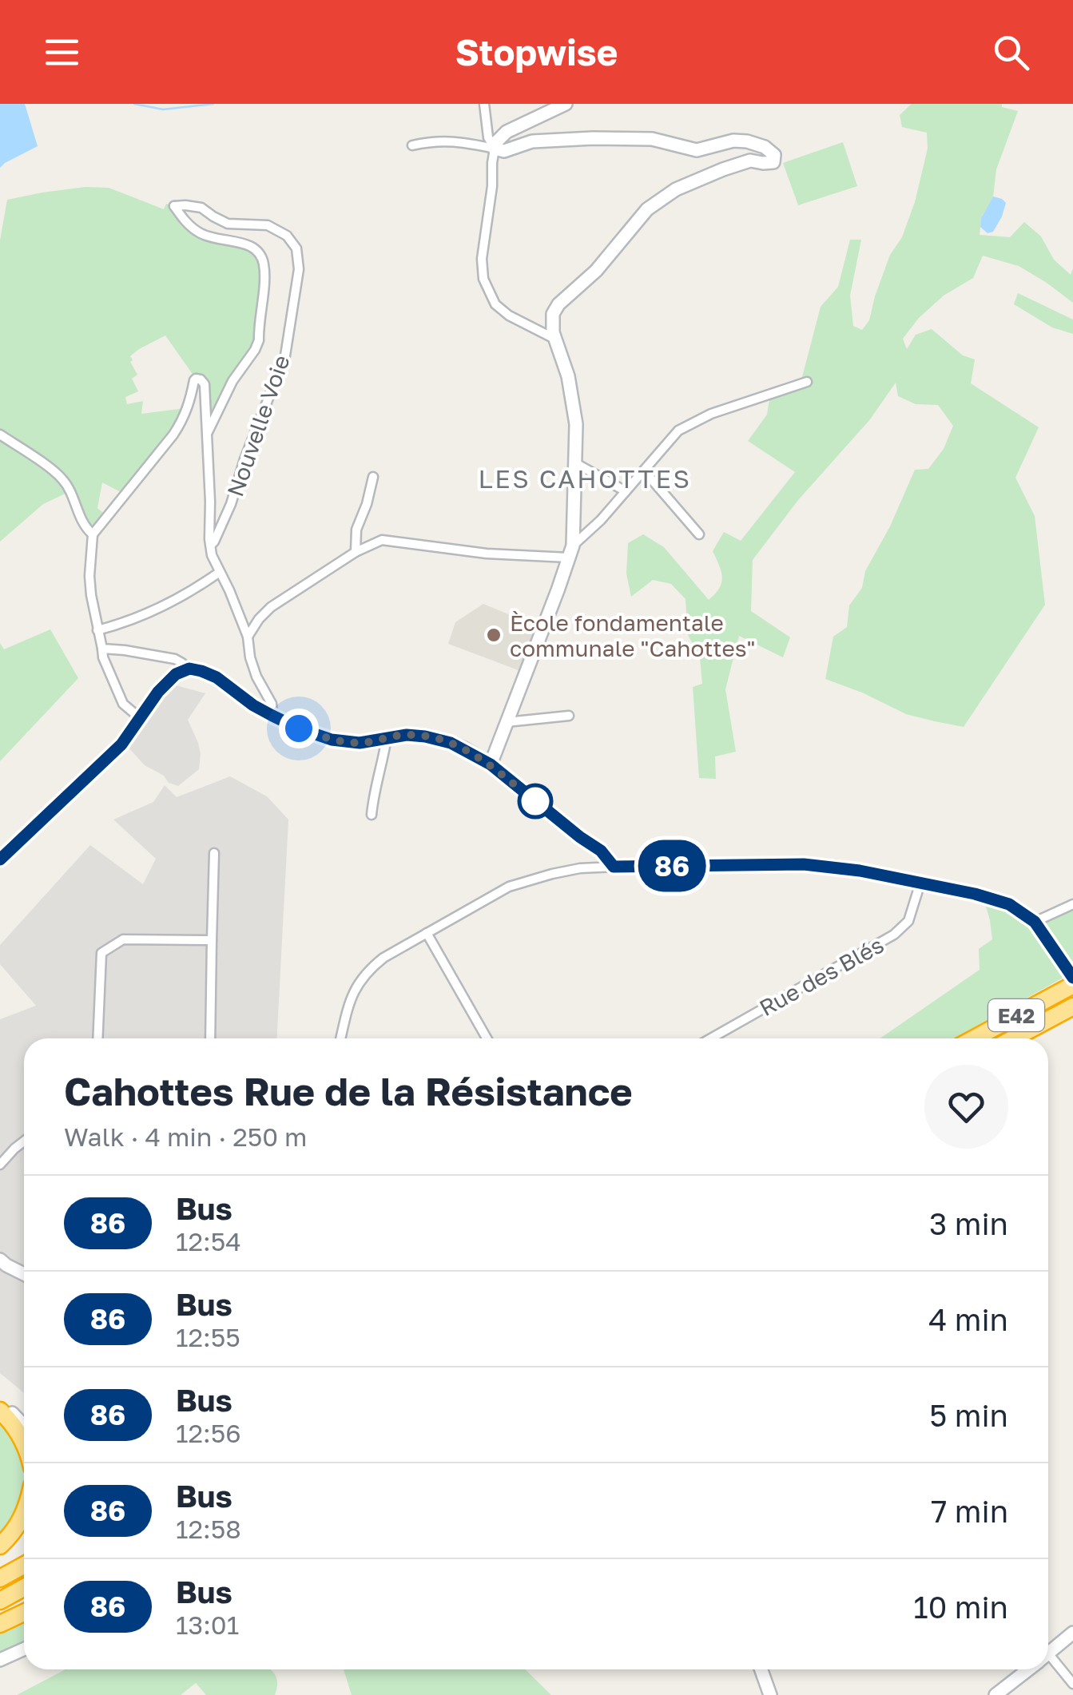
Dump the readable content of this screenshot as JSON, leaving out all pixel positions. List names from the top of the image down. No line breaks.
{"streets":{"highway":["E42"],"street":["Nouvelle Voie","Rue des Blés"]},"districts":["LES CAHOTTES"],"places":["Ècole fondamentale communale \"Cahottes\""],"lines":["bus line 86"],"page":{"header":"Stopwise","on_map":"86","heading":["Cahottes Rue de la Résistance","Walk · 4 min · 250 m"],"list":[{"mark":"86","name":"Bus","note":"12:54","value":"3 min"},{"mark":"86","name":"Bus","note":"12:55","value":"4 min"},{"mark":"86","name":"Bus","note":"12:56","value":"5 min"},{"mark":"86","name":"Bus","note":"12:58","value":"7 min"},{"mark":"86","name":"Bus","note":"13:01","value":"10 min"}]}}
